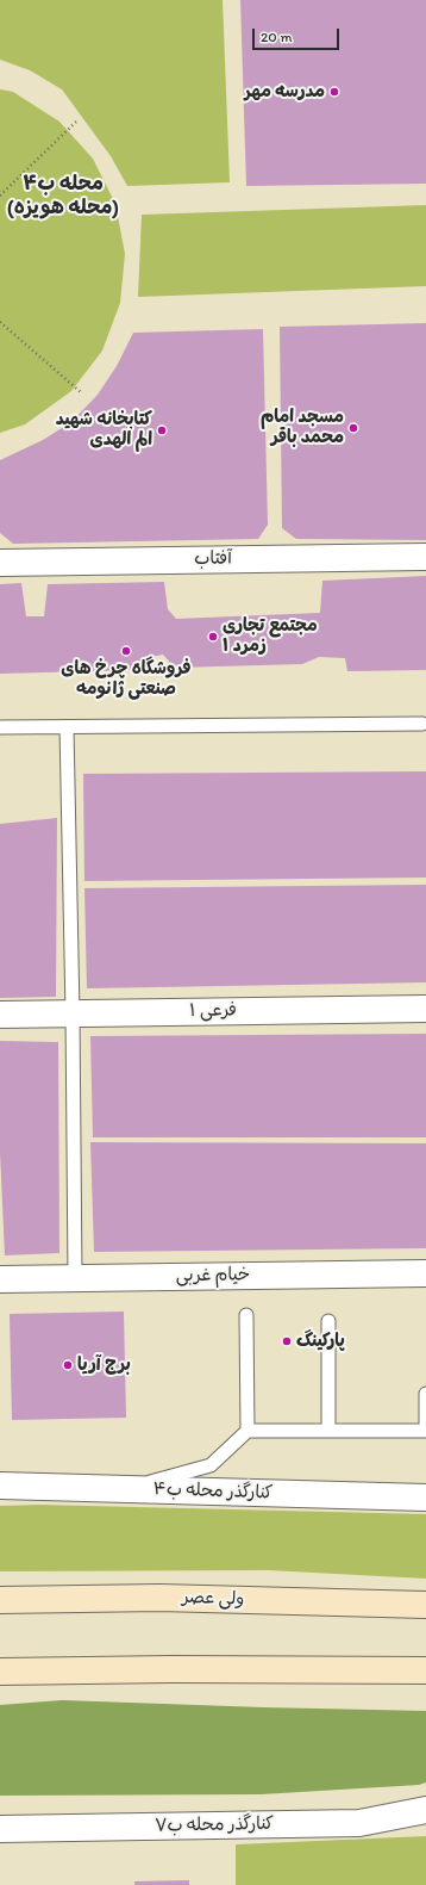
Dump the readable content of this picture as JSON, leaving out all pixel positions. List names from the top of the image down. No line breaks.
{"streets":{"main road":["ولی عصر"],"street":["آفتاب","فرعی ۱","خیام غربی","کنارگذر محله ب۴","کنارگذر محله ب۷"]},"districts":["محله ب۴ (محله هویزه)"],"places":["مدرسه مهر","مسجد امام محمد باقر","کتابخانه شهید الم الهدی","مجتمع تجاری زمرد ۱","فروشگاه چرخ های صنعتی ژانومه","پارکینگ","برج آریا"],"scale_bar":"20 m"}
